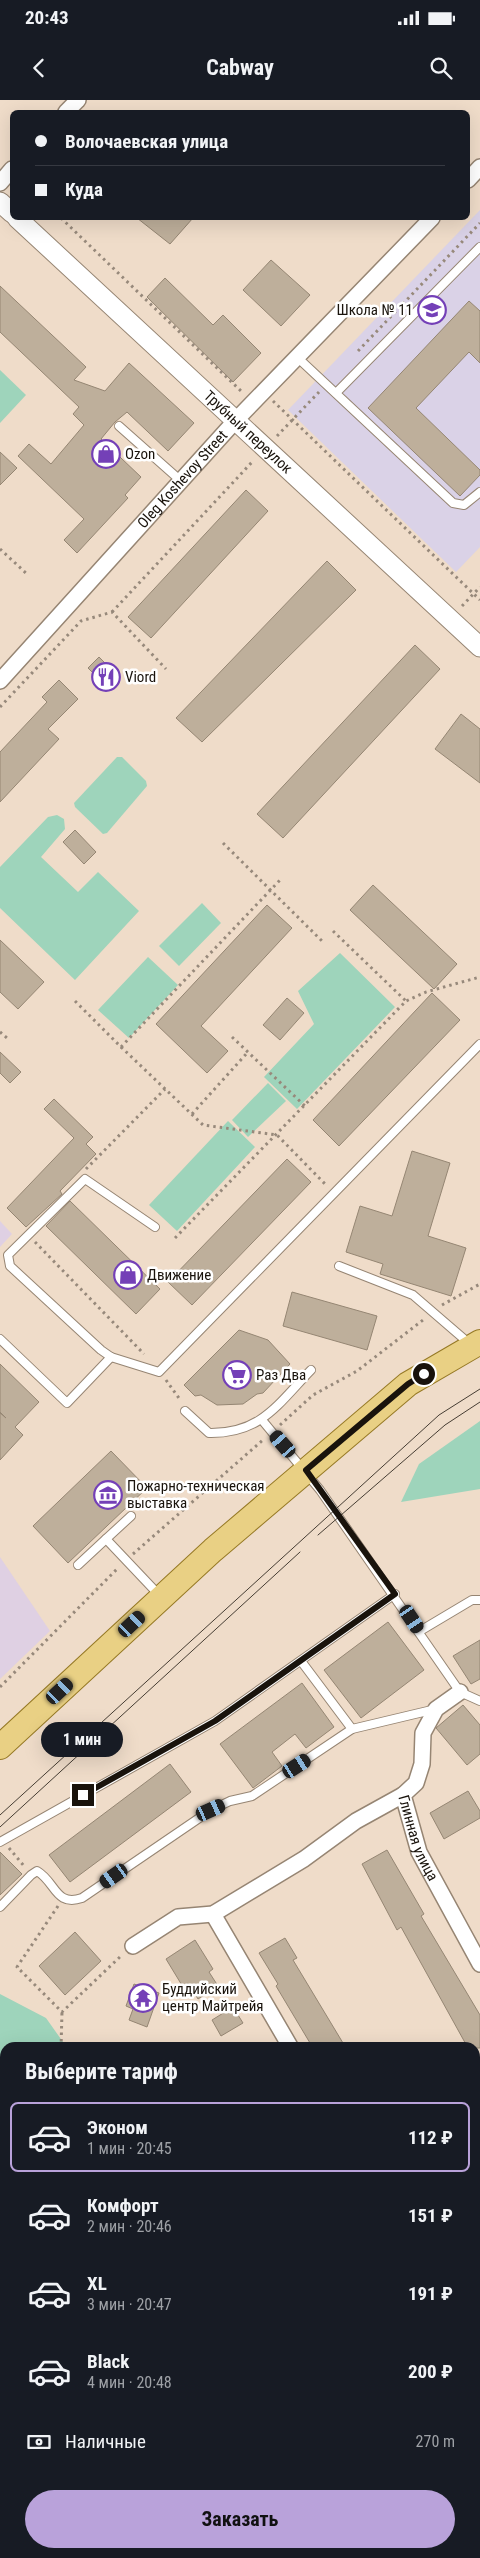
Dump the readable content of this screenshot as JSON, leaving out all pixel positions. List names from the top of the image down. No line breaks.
{"streets":{"street":["Трубный переулок","Oleg Koshevoy Street","Глинная улица"]},"crossings":[["Трубный переулок","Oleg Koshevoy Street"]],"places":{"school or university":["Школа № 11"],"shop":["Ozon","Движение"],"restaurant":["Viord"],"supermarket":["Раз Два"],"museum":["Пожарно-техническая выставка"],"temple":["Буддийский центр Майтрейя"]},"page":{"status":"20:43","header":"Cabway","banner":["Волочаевская улица","Куда"],"bubble":"1 мин","heading":"Выберите тариф","list":[{"name":"Эконом","note":"1 мин · 20:45","value":"112 ₽"},{"name":"Комфорт","note":"2 мин · 20:46","value":"151 ₽"},{"name":"XL","note":"3 мин · 20:47","value":"191 ₽"},{"name":"Black","note":"4 мин · 20:48","value":"200 ₽"}],"pay":["Наличные","270 m"],"buttons":"Заказать"}}
